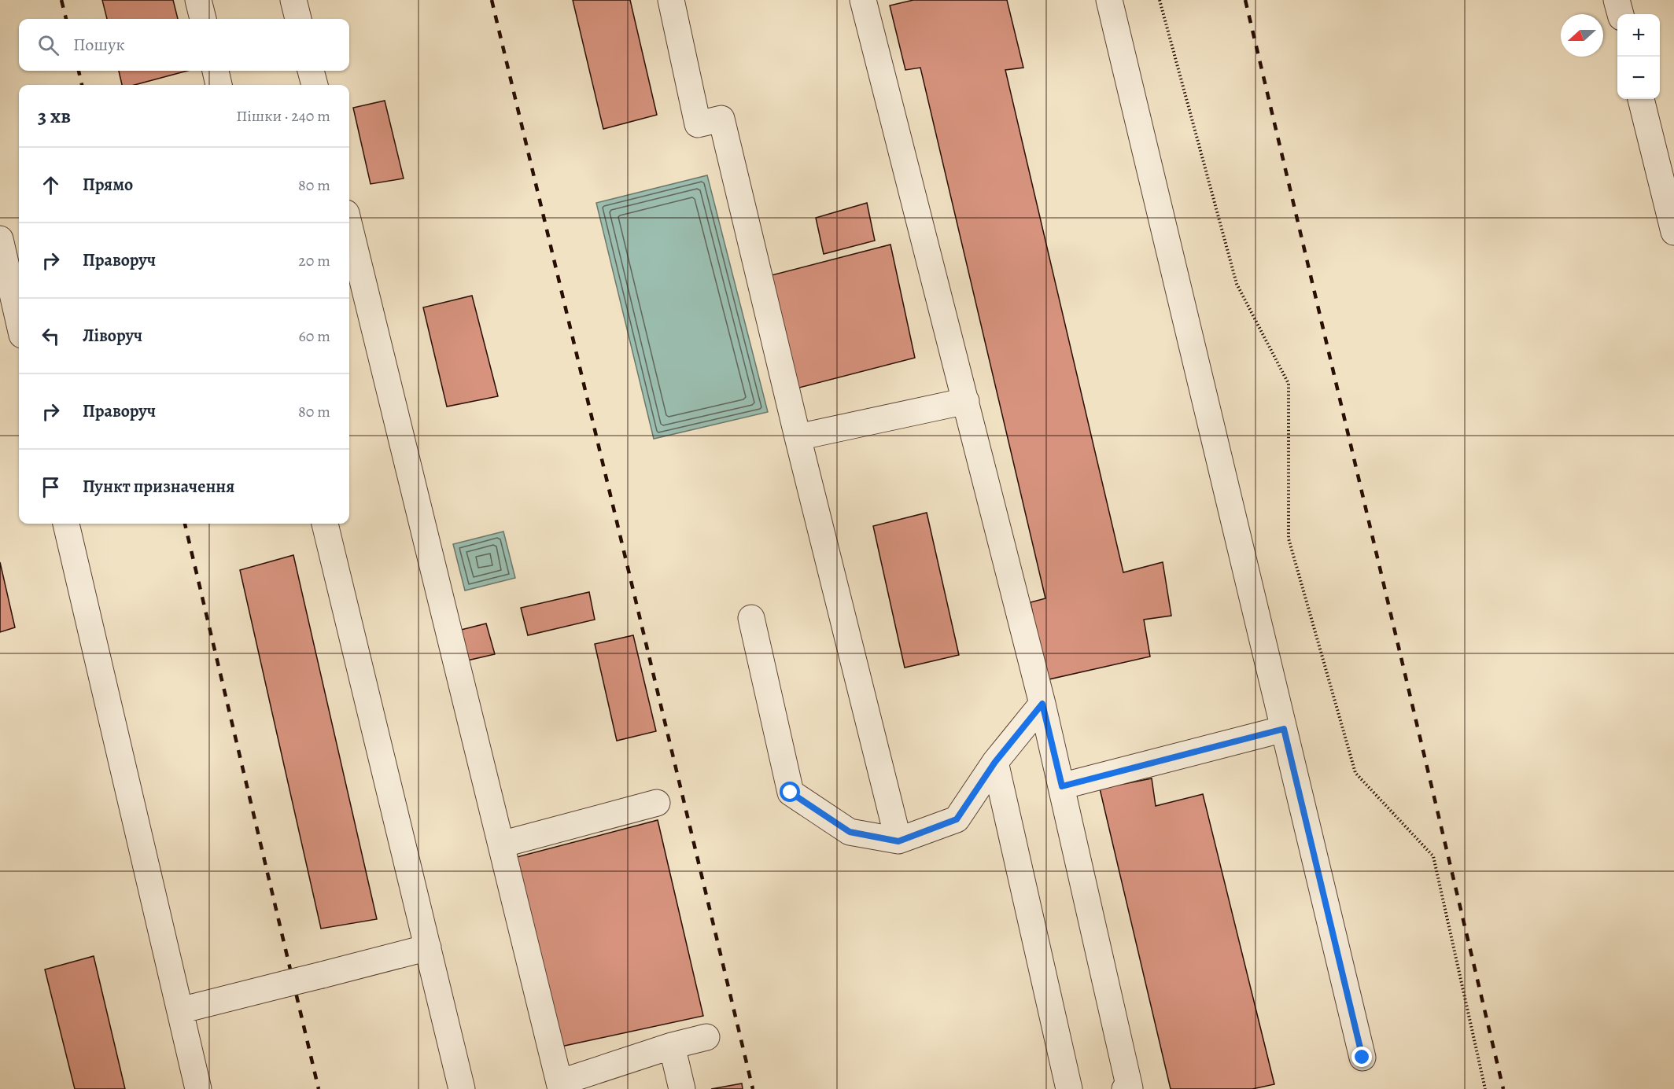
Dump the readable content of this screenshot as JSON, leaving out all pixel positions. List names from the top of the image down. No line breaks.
{"north":"left","page":{"map_buttons":["+","−"],"search":"Пошук","heading":["3 хв","Пішки · 240 m"],"list":[["Прямо","80 m"],["Праворуч","20 m"],["Ліворуч","60 m"],["Праворуч","80 m"],"Пункт призначення"]}}
